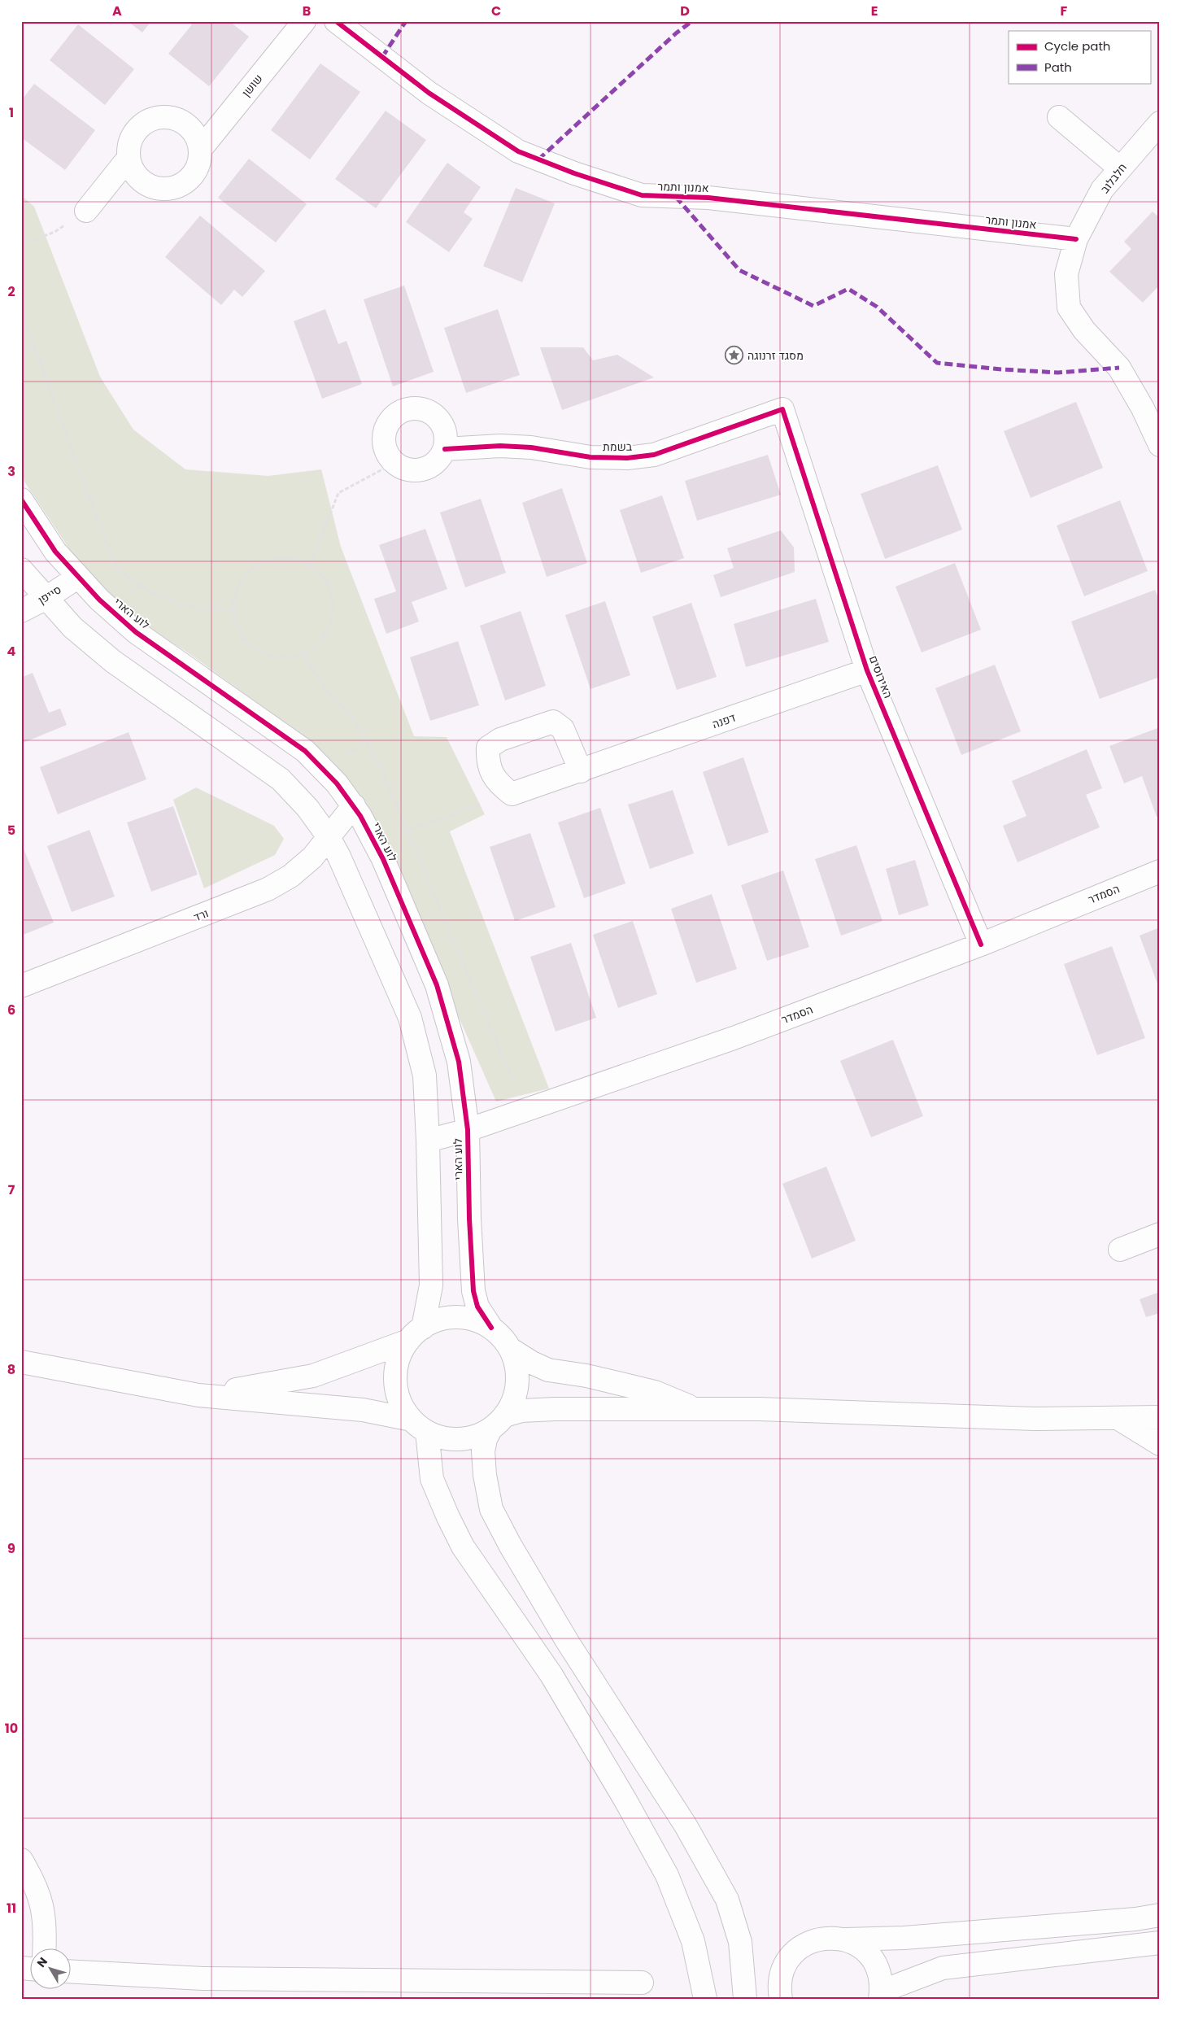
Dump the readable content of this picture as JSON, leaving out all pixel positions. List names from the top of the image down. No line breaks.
{"streets":{"street":["שושן","חלבלוב","אמנון ותמר","בשמת","סייפן","לוע הארי","האירוסים","דפנה","הסמדר","ורד"]},"crossings":[["חלבלוב","אמנון ותמר"],["בשמת","האירוסים"],["סייפן","לוע הארי"],["לוע הארי","הסמדר"],["לוע הארי","ורד"],["האירוסים","דפנה"],["האירוסים","הסמדר"]],"places":{"place":["מסגד זרנוגה"]},"legend":["Cycle path","Path"],"north":"top left","grid":{"columns":["A","B","C","D","E","F"],"rows":["1","2","3","4","5","6","7","8","9","10","11"]}}
